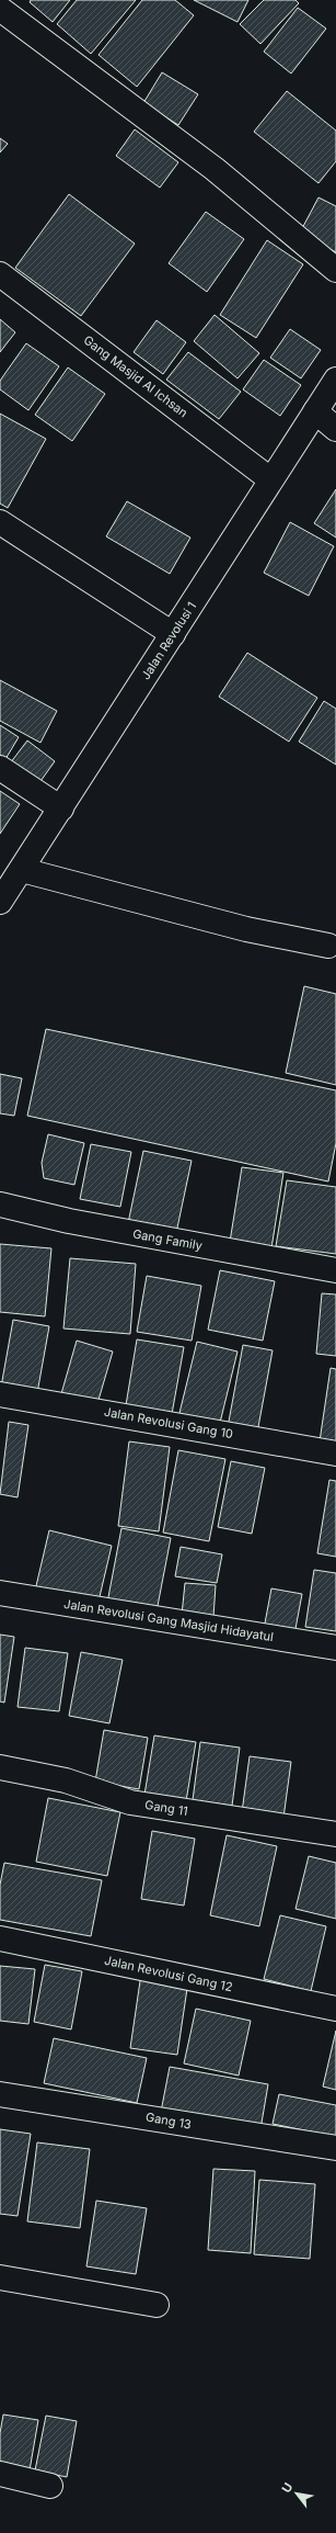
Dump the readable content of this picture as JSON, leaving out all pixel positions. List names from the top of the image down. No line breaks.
{"streets":{"street":["Gang Masjid Al Ichsan","Jalan Revolusi 1","Gang Family","Jalan Revolusi Gang 10","Jalan Revolusi Gang Masjid Hidayatul","Gang 11","Jalan Revolusi Gang 12","Gang 13"]},"crossings":[["Gang Masjid Al Ichsan","Jalan Revolusi 1"]],"north":"top left"}
